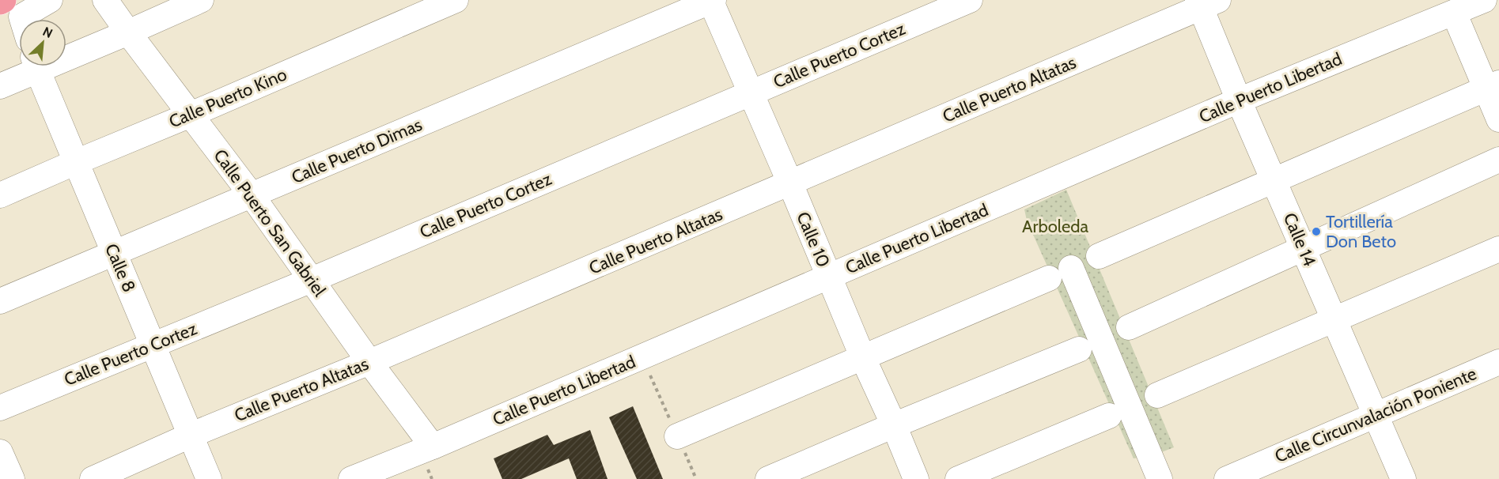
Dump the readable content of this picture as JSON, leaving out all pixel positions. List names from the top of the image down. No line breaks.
{"streets":{"street":["Calle Puerto Cortez","Calle Puerto Libertad","Calle Puerto Altatas","Calle Puerto Kino","Calle Puerto Dimas","Calle Puerto San Gabriel","Calle 10","Calle 14","Calle 8","Calle Circunvalación Poniente"]},"crossings":[["Calle Puerto Cortez","Calle Puerto San Gabriel"],["Calle Puerto Cortez","Calle 10"],["Calle Puerto Cortez","Calle 8"],["Calle Puerto Libertad","Calle Puerto San Gabriel"],["Calle Puerto Libertad","Calle 10"],["Calle Puerto Libertad","Calle 14"],["Calle Puerto Altatas","Calle Puerto San Gabriel"],["Calle Puerto Altatas","Calle 10"],["Calle Puerto Altatas","Calle 14"],["Calle Puerto Altatas","Calle 8"],["Calle Puerto Kino","Calle Puerto San Gabriel"],["Calle Puerto Kino","Calle 8"],["Calle Puerto Dimas","Calle Puerto San Gabriel"],["Calle Puerto Dimas","Calle 10"],["Calle Puerto Dimas","Calle 8"],["Calle 14","Calle Circunvalación Poniente"]],"parks":["Arboleda"],"places":["Tortillería Don Beto"],"north":"top right"}
